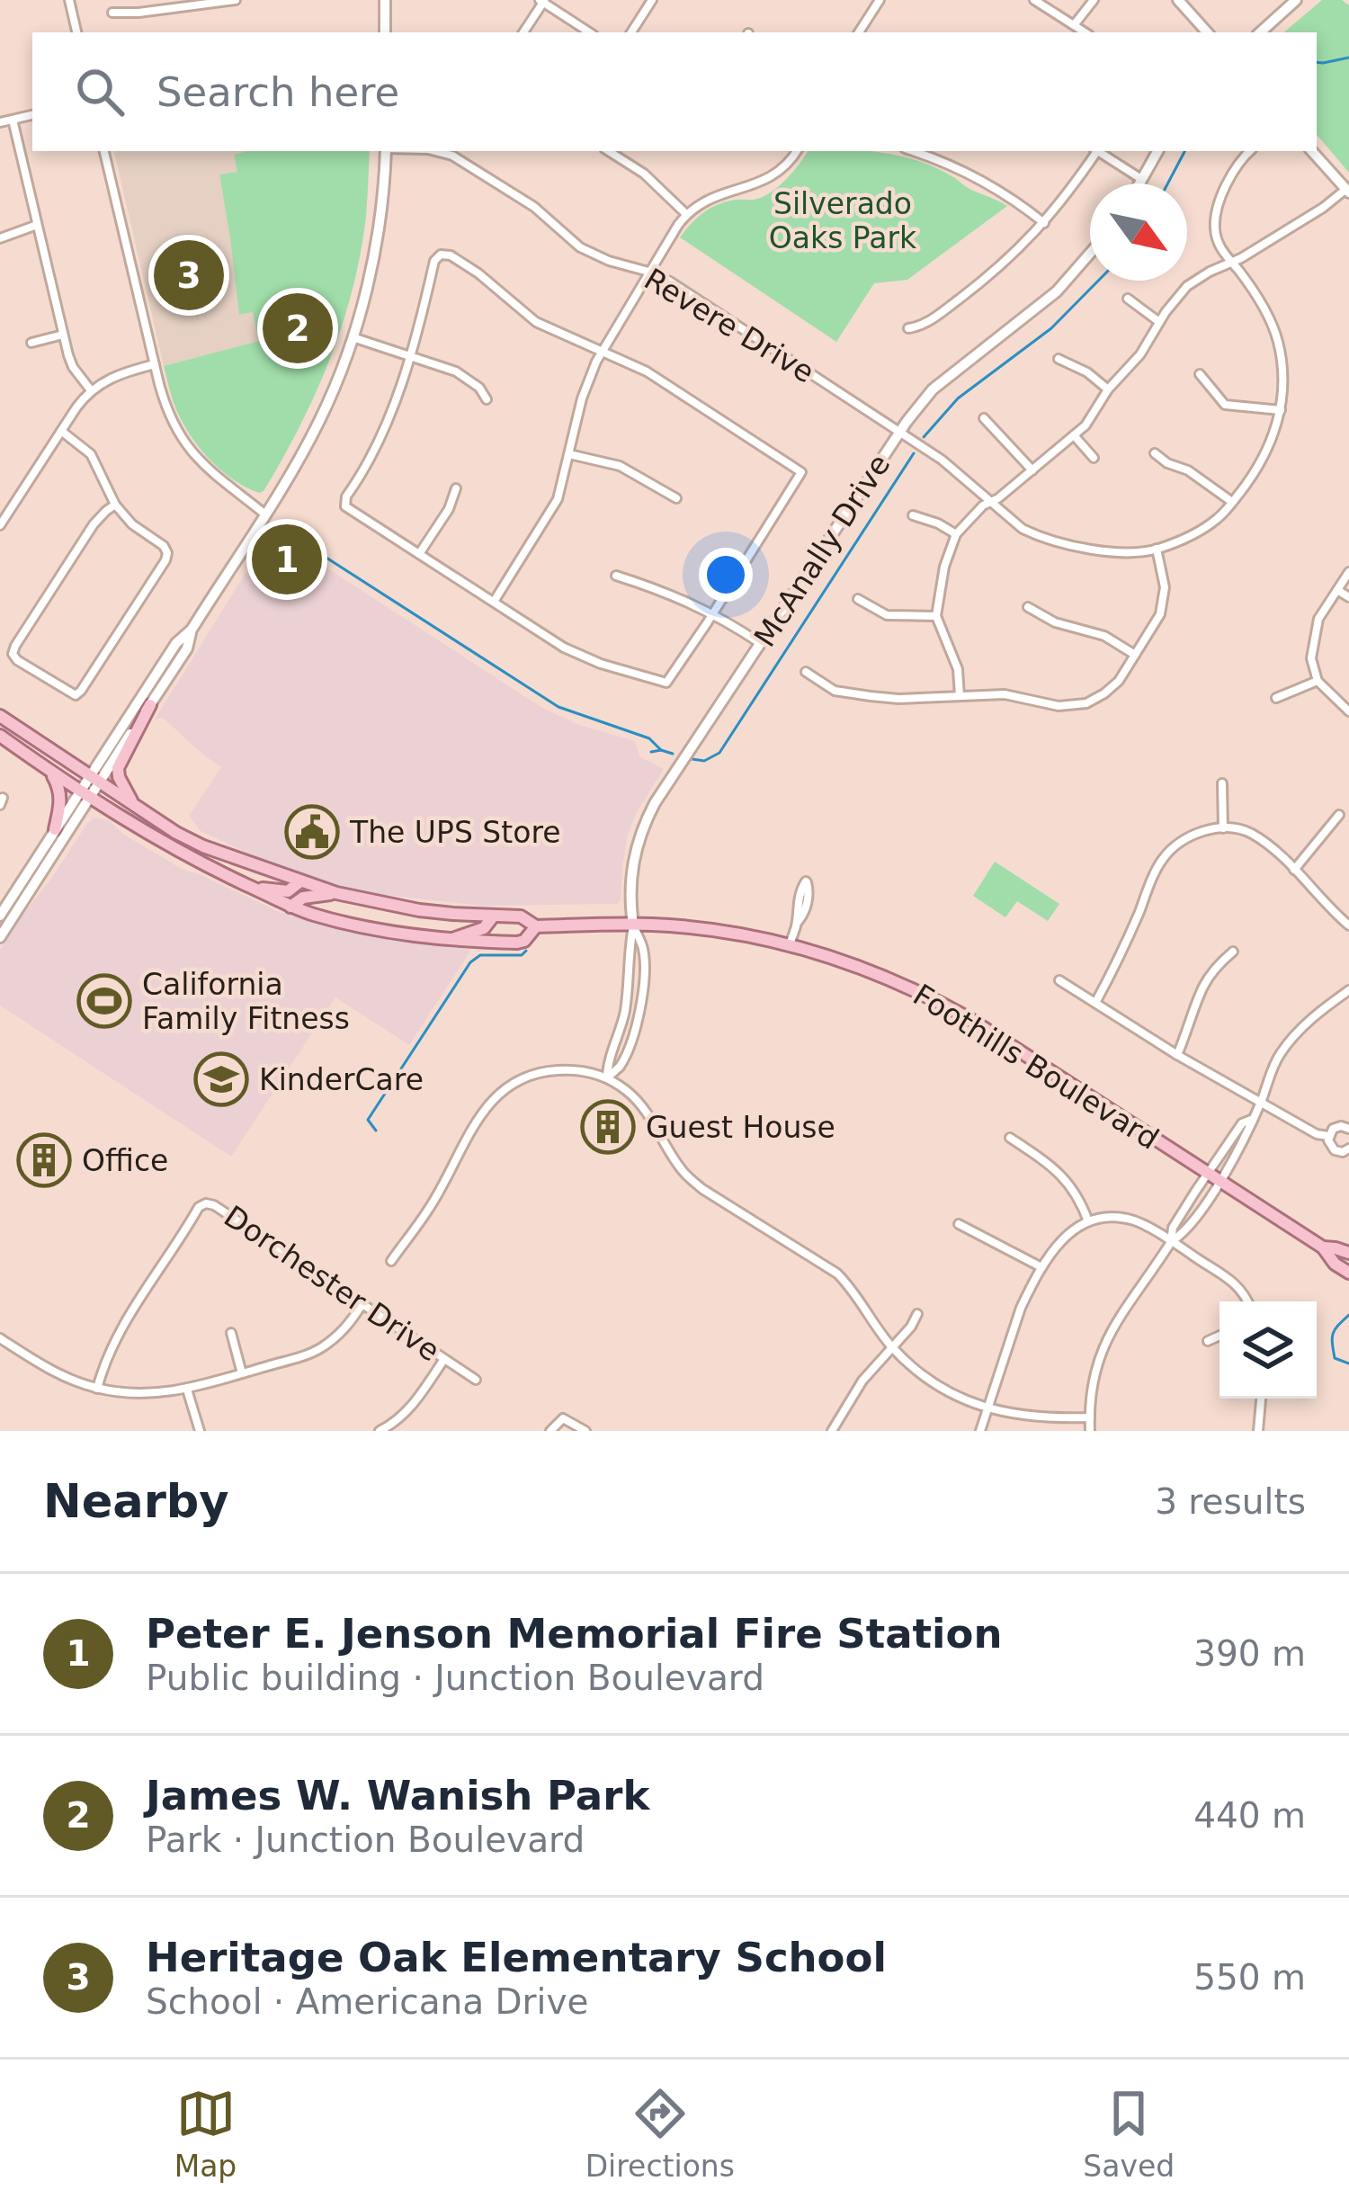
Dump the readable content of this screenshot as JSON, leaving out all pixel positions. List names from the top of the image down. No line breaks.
{"streets":{"main road":["McAnally Drive","Foothills Boulevard"],"street":["Revere Drive","Dorchester Drive"]},"crossings":[["Revere Drive","McAnally Drive"],["McAnally Drive","Foothills Boulevard"]],"parks":["Silverado Oaks Park"],"places":{"public building":["The UPS Store"],"sports":["California Family Fitness"],"school or university":["KinderCare"],"building":["Guest House","Office"]},"north":"bottom right","page":{"search":"Search here","pins":["3","2","1"],"heading":["Nearby","3 results"],"list":[{"mark":"1","name":"Peter E. Jenson Memorial Fire Station","note":"Public building · Junction Boulevard","value":"390 m"},{"mark":"2","name":"James W. Wanish Park","note":"Park · Junction Boulevard","value":"440 m"},{"mark":"3","name":"Heritage Oak Elementary School","note":"School · Americana Drive","value":"550 m"}],"nav":["Map","Directions","Saved"]}}
